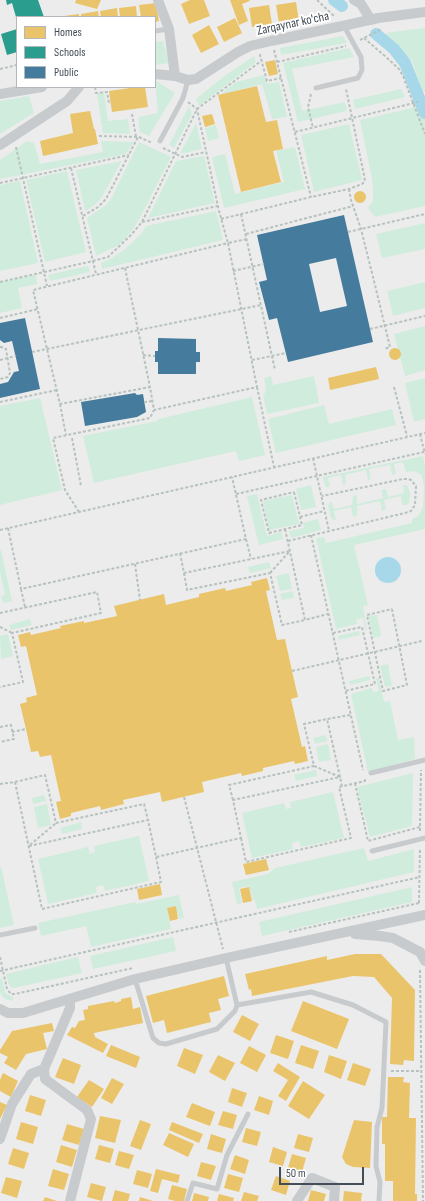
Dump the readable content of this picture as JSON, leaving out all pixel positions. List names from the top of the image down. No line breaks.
{"streets":{"street":["Zarqaynar ko'cha"]},"legend":["Homes","Schools","Public"],"scale_bar":"50 m"}
